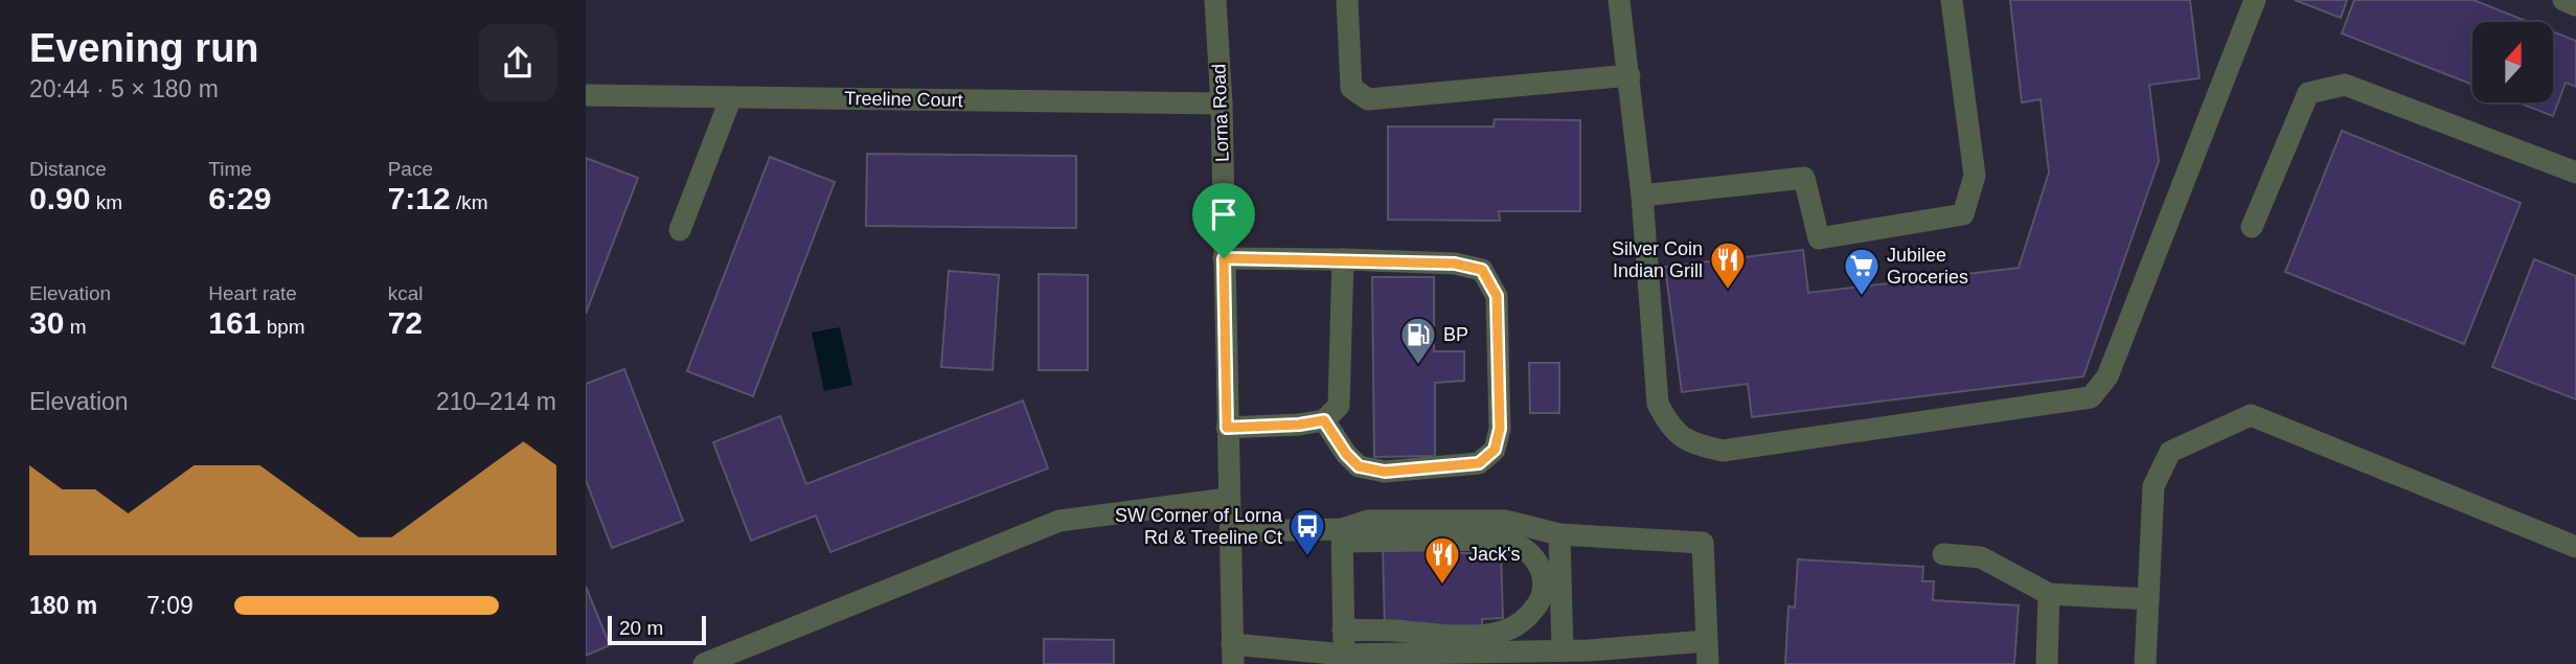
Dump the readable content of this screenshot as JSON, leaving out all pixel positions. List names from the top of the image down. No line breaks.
{"streets":{"street":["Treeline Court","Lorna Road"]},"crossings":[["Treeline Court","Lorna Road"]],"places":{"restaurant":["Silver Coin Indian Grill","Jack's"],"supermarket":["Jubilee Groceries"],"fuel station":["BP"],"bus stop":["SW Corner of Lorna Rd & Treeline Ct"]},"scale_bar":"20 m","north":"top","page":{"heading":["Evening run","20:44 · 5 × 180 m"],"stats":[["Distance","0.90 km"],["Time","6:29"],["Pace","7:12 /km"],["Elevation","30 m"],["Heart rate","161 bpm"],["kcal","72"]],"chart":["Elevation","210–214 m"],"list":[{"name":"180 m","note":"7:09"}],"scale":"20 m"}}
